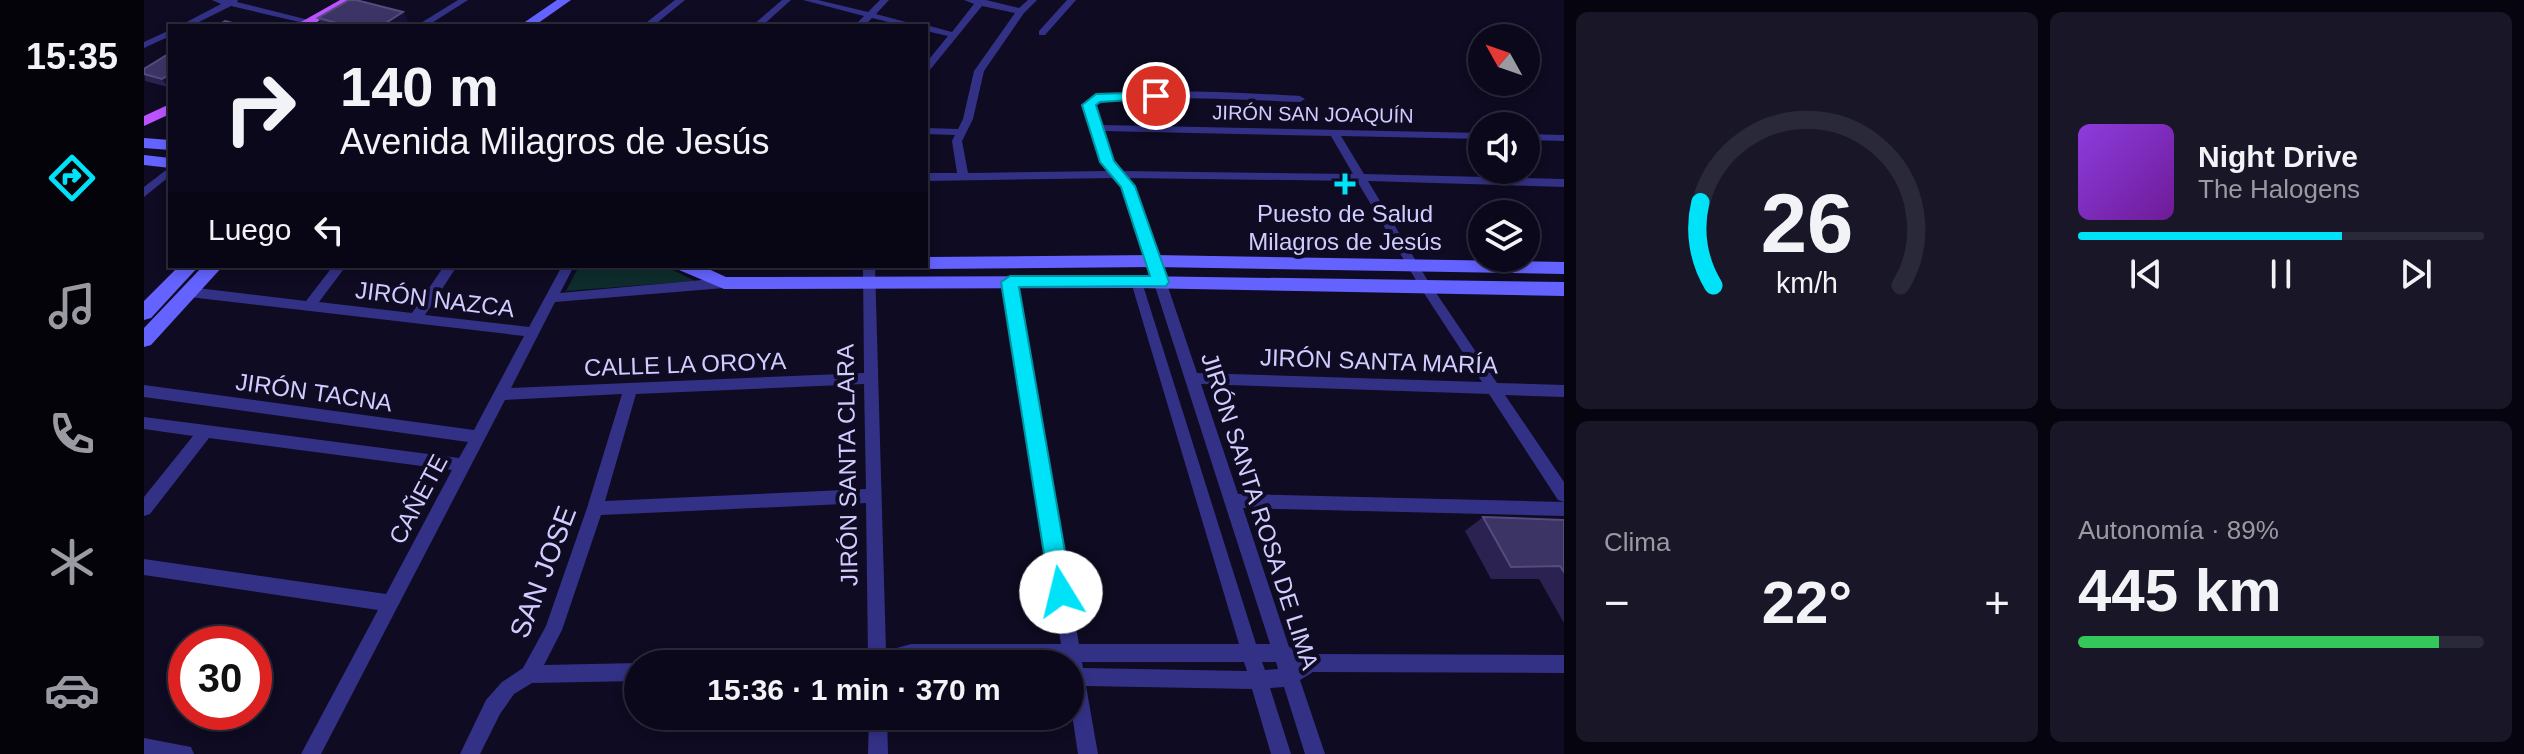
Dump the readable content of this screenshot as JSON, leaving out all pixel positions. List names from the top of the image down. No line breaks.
{"streets":{"street":["JIRÓN SAN JOAQUÍN","JIRÓN NAZCA","JIRÓN SANTA MARÍA","CALLE LA OROYA","JIRÓN TACNA","JIRÓN SANTA CLARA","CAÑETE","JIRÓN SANTA ROSA DE LIMA","SAN JOSE"]},"crossings":[["JIRÓN SAN JOAQUÍN","JIRÓN SANTA ROSA DE LIMA"],["JIRÓN NAZCA","CAÑETE"],["JIRÓN SANTA MARÍA","JIRÓN SANTA ROSA DE LIMA"],["CALLE LA OROYA","JIRÓN SANTA CLARA"],["CALLE LA OROYA","CAÑETE"],["CALLE LA OROYA","SAN JOSE"],["JIRÓN TACNA","CAÑETE"]],"places":{"health":["Puesto de Salud Milagros de Jesús"]},"north":"top left","page":{"tabs":"15:35","turn":["140 m","Avenida Milagros de Jesús"],"song":["Night Drive","The Halogens"],"then":"Luego","tile":["Clima",["Autonomía · 89%","445 km"]],"heat":["−","22°","+"],"limit":"30","trip":"15:36 · 1 min · 370 m","gauge":["26","km/h"]}}
